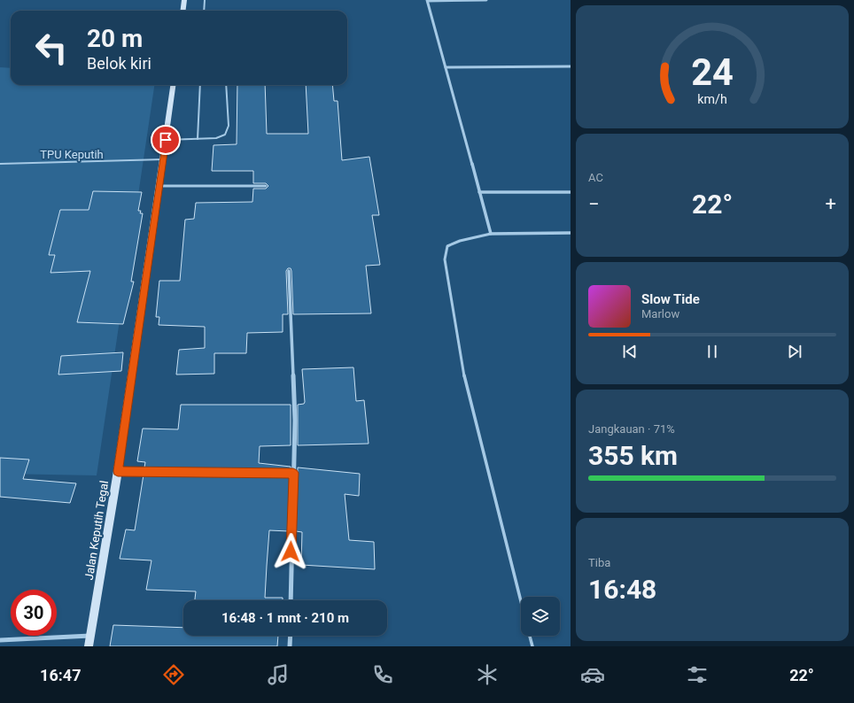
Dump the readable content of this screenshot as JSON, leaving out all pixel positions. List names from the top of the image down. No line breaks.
{"streets":{"main road":["Jalan Keputih Tegal"]},"parks":["TPU Keputih"],"page":{"turn":["20 m","Belok kiri"],"tile":["AC",["Jangkauan · 71%","355 km"],["Tiba","16:48"]],"heat":["−","22°","+"],"song":["Slow Tide","Marlow"],"limit":"30","trip":"16:48 · 1 mnt · 210 m","tabs":["16:47","22°"],"gauge":["24","km/h"]}}
